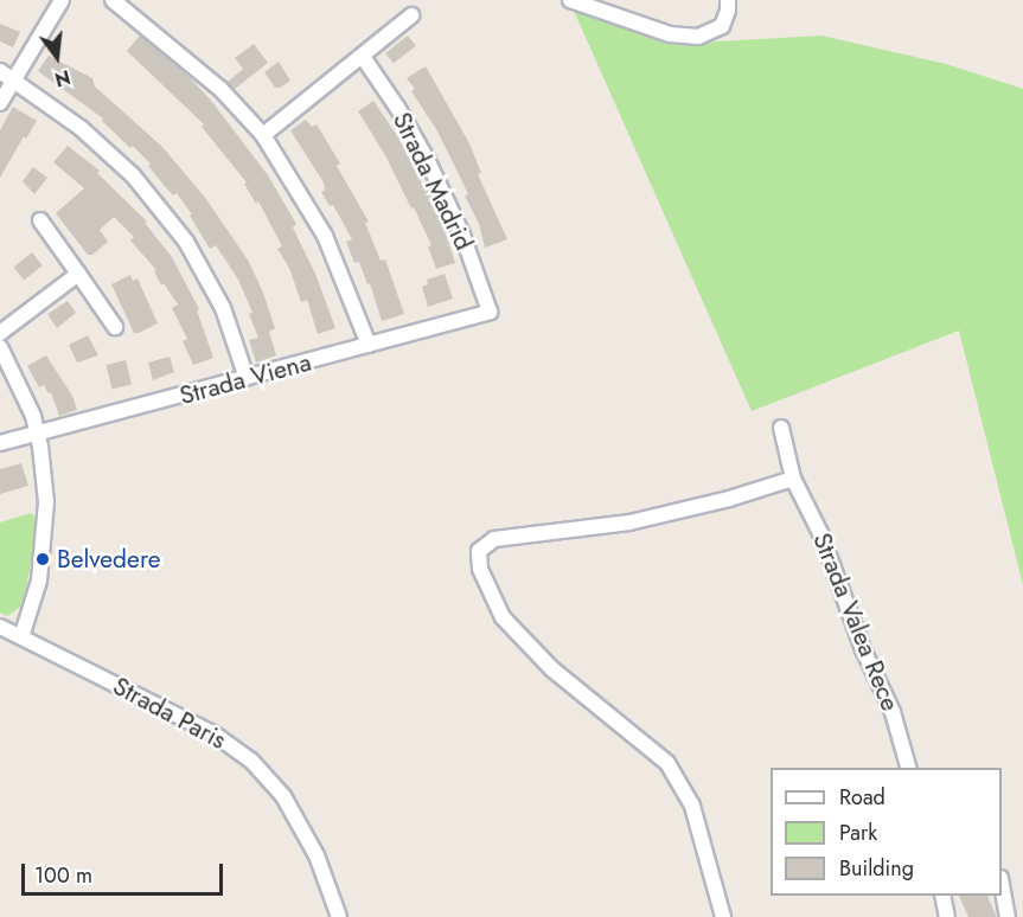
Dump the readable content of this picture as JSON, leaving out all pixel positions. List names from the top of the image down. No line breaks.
{"streets":{"street":["Strada Madrid","Strada Viena","Strada Valea Rece","Strada Paris"]},"crossings":[["Strada Madrid","Strada Viena"]],"places":["Belvedere"],"legend":["Road","Park","Building"],"scale_bar":"100 m","north":"bottom"}
